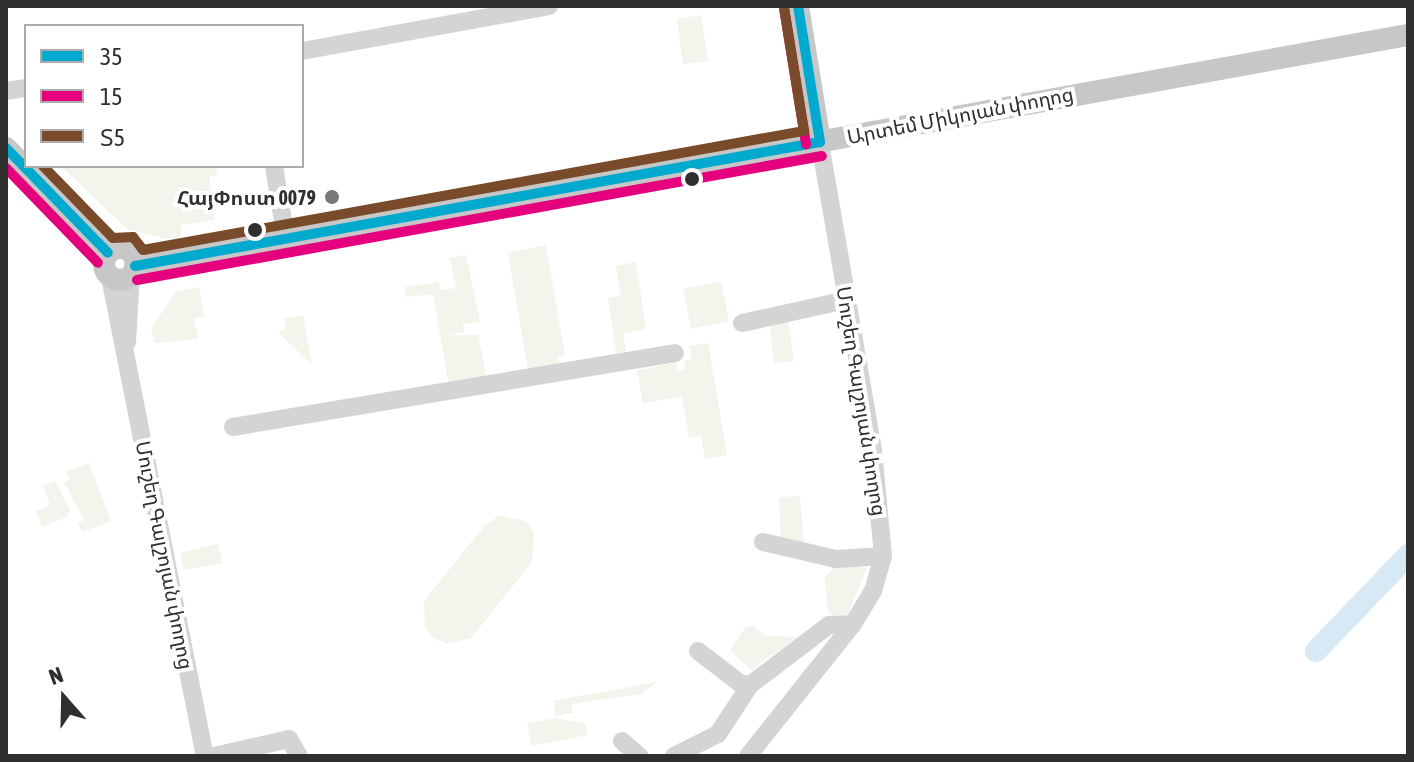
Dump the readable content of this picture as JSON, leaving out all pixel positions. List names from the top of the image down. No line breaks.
{"streets":{"main road":["Արտեմ Միկոյան փողոց","Մուշեղ Գալշոյան փողոց"]},"crossings":[["Արտեմ Միկոյան փողոց","Մուշեղ Գալշոյան փողոց"]],"places":["ՀայՓոստ 0079"],"lines":["transit line 35","transit line 15","transit line Տ5"],"legend":["35","15","Տ5"],"north":"top"}
